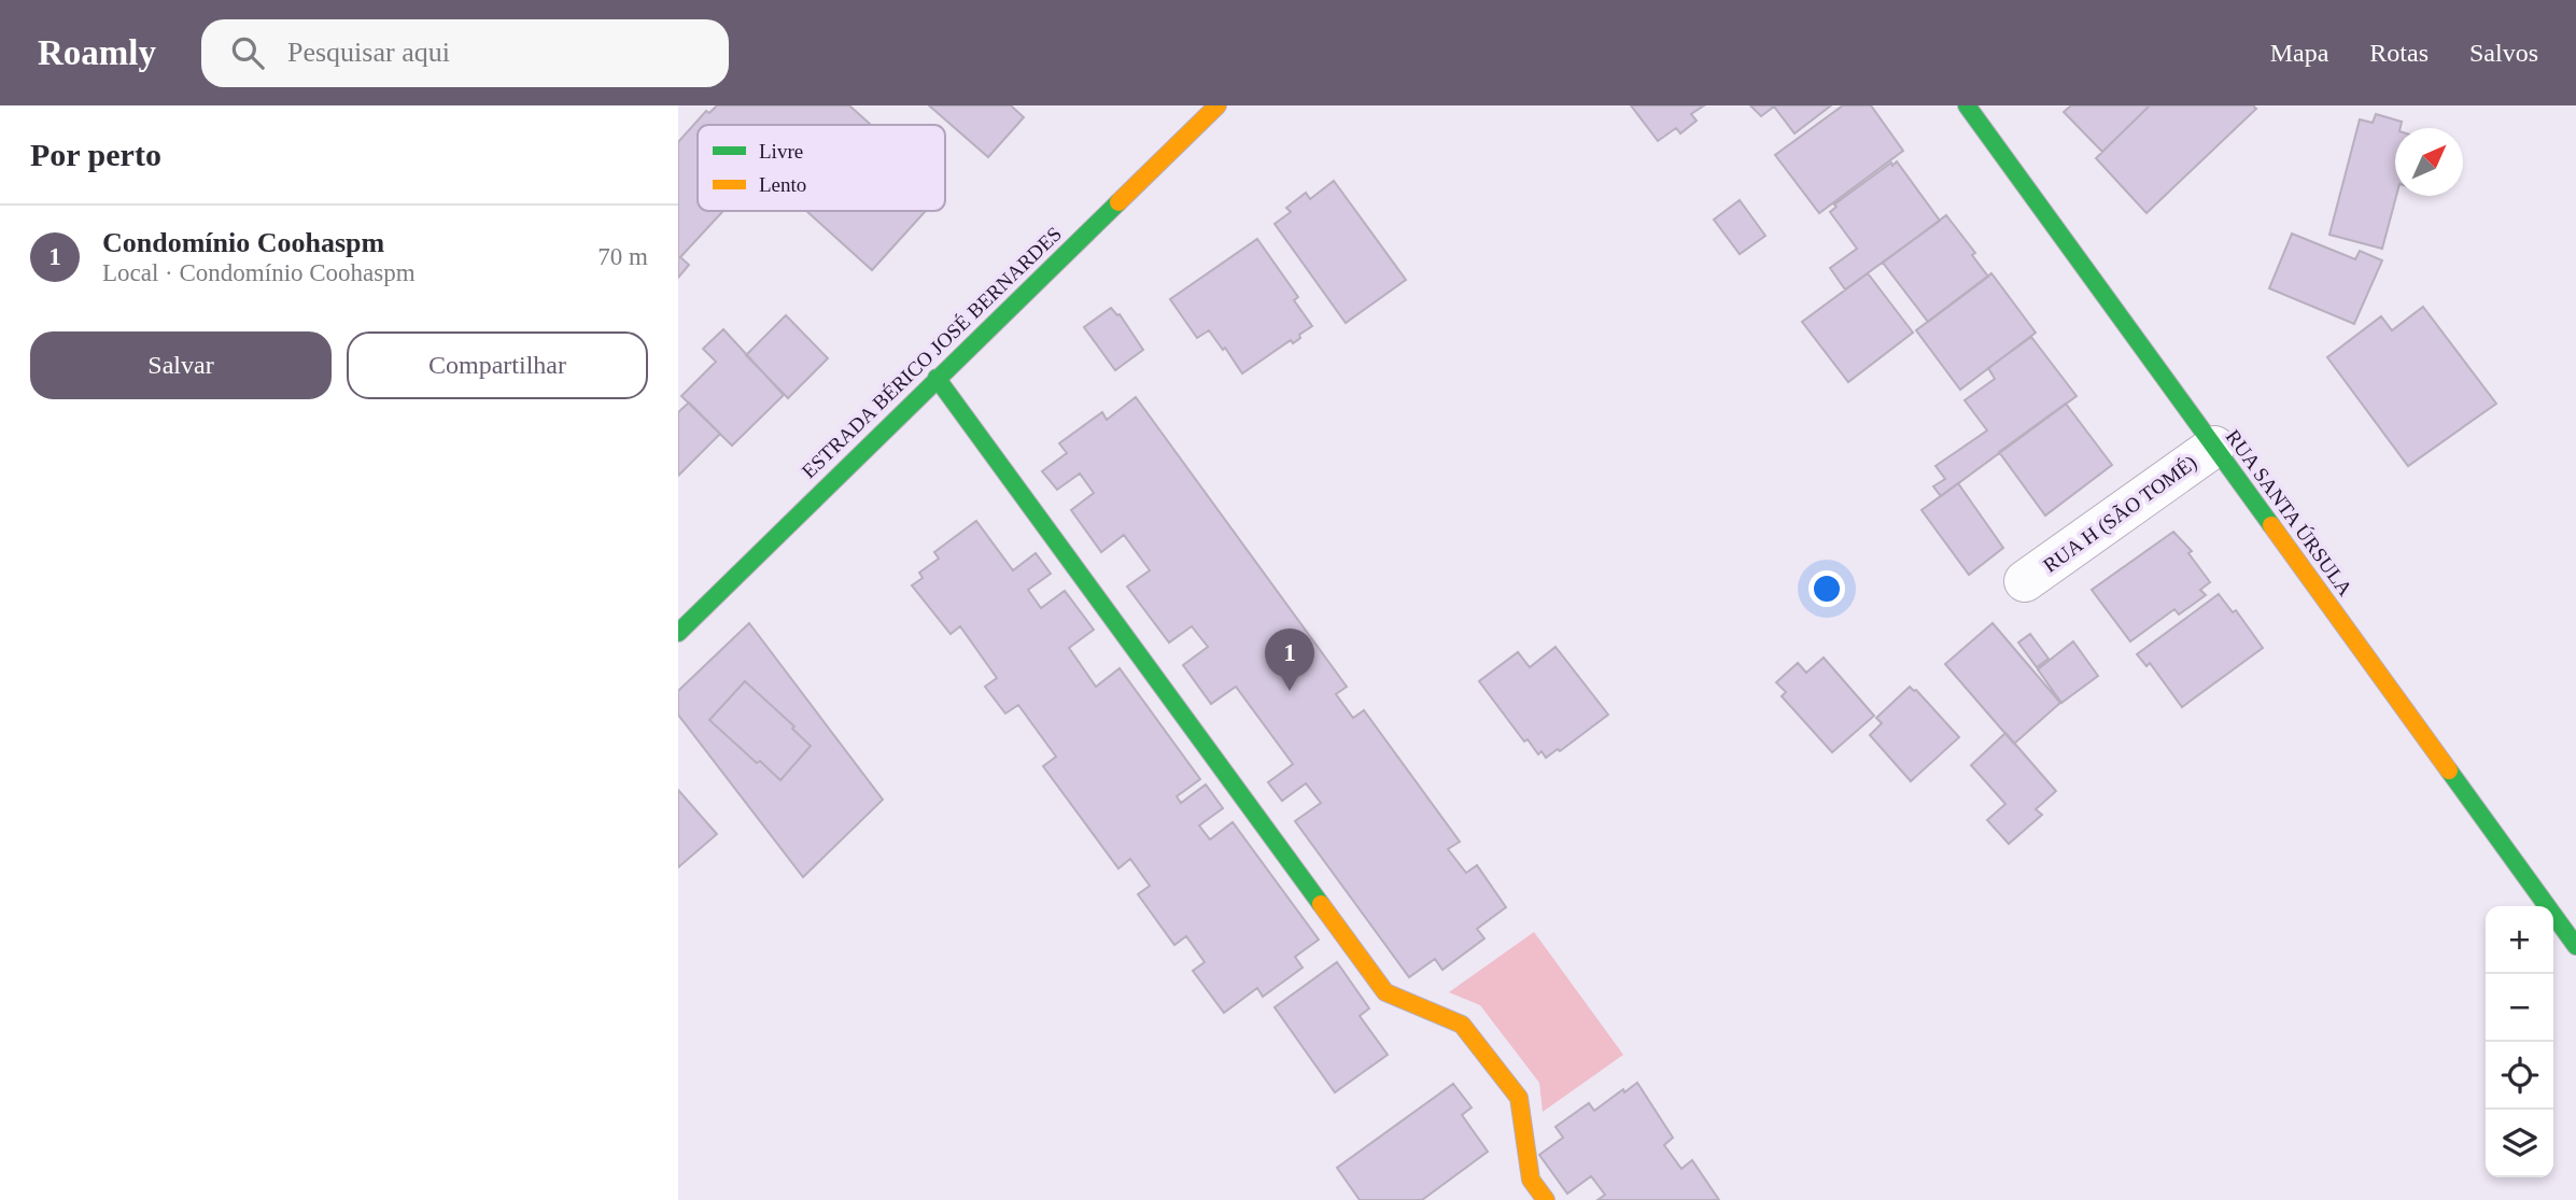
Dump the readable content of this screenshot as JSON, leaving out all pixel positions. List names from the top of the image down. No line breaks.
{"streets":{"street":["ESTRADA BÉRICO JOSÉ BERNARDES","RUA SANTA ÚRSULA","RUA H (SÃO TOMÉ)"]},"crossings":[["RUA SANTA ÚRSULA","RUA H (SÃO TOMÉ)"]],"legend":["Livre","Lento"],"north":"top right","page":{"header":"Roamly","search":"Pesquisar aqui","nav":["Mapa","Rotas","Salvos"],"heading":"Por perto","list":[{"mark":"1","name":"Condomínio Coohaspm","note":"Local · Condomínio Coohaspm","value":"70 m"}],"buttons":["Salvar","Compartilhar"],"pins":"1","map_buttons":["+","−"]}}
